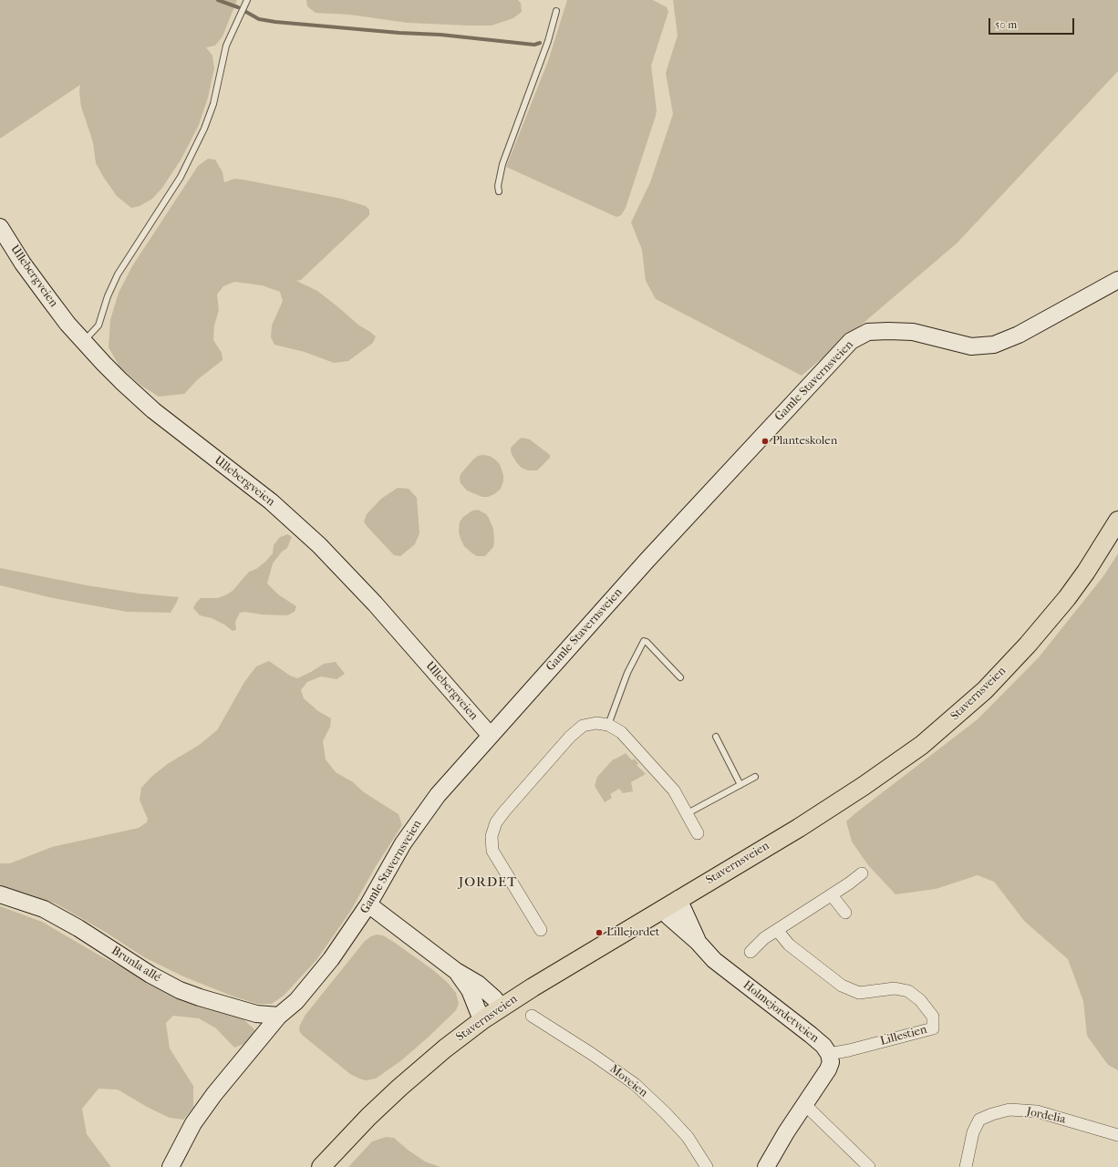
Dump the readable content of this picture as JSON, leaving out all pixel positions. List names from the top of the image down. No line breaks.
{"streets":{"main road":["Stavernsveien"],"street":["Ullebergveien","Gamle Stavernsveien","Brunla allé","Holmejordetveien","Lillestien","Moveien","Jordelia"]},"crossings":[["Ullebergveien","Gamle Stavernsveien"],["Gamle Stavernsveien","Brunla allé"],["Stavernsveien","Holmejordetveien"],["Holmejordetveien","Lillestien"]],"districts":["JORDET"],"places":["Planteskolen","Lillejordet"],"scale_bar":"50 m"}
